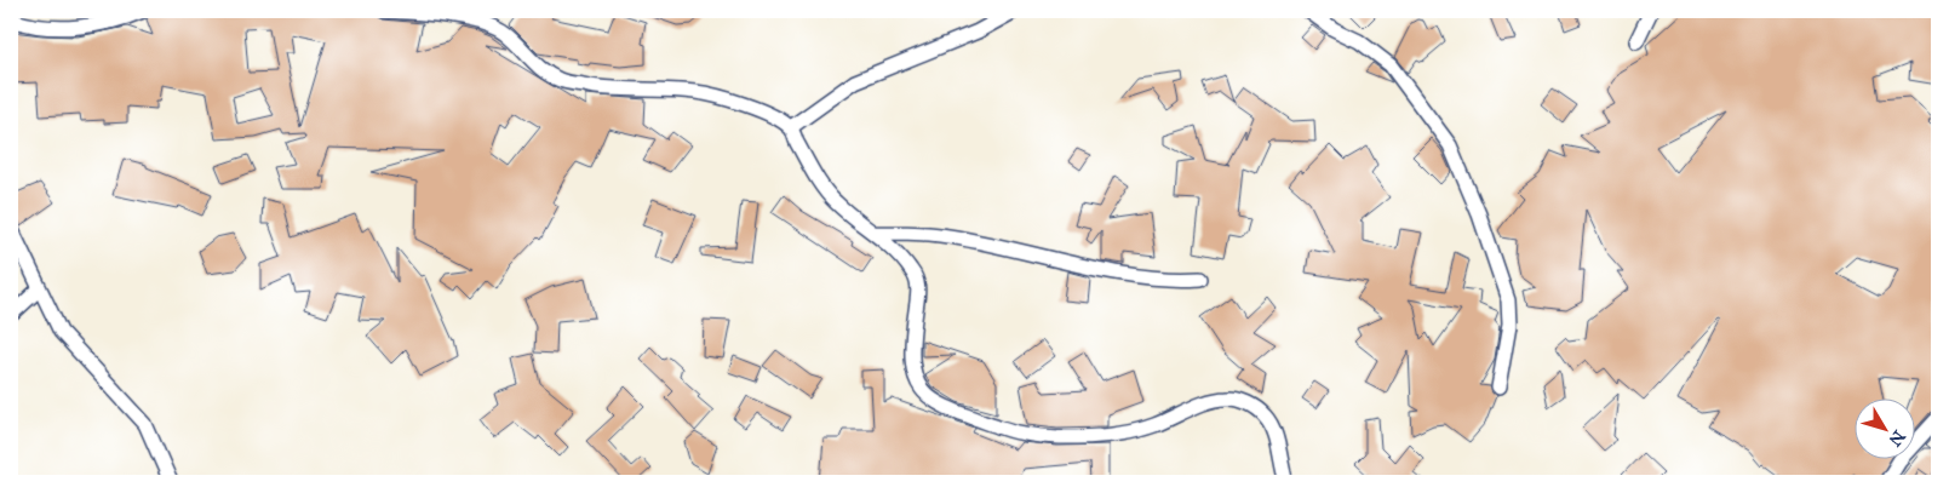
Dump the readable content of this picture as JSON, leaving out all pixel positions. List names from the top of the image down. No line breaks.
{"north":"bottom right"}
